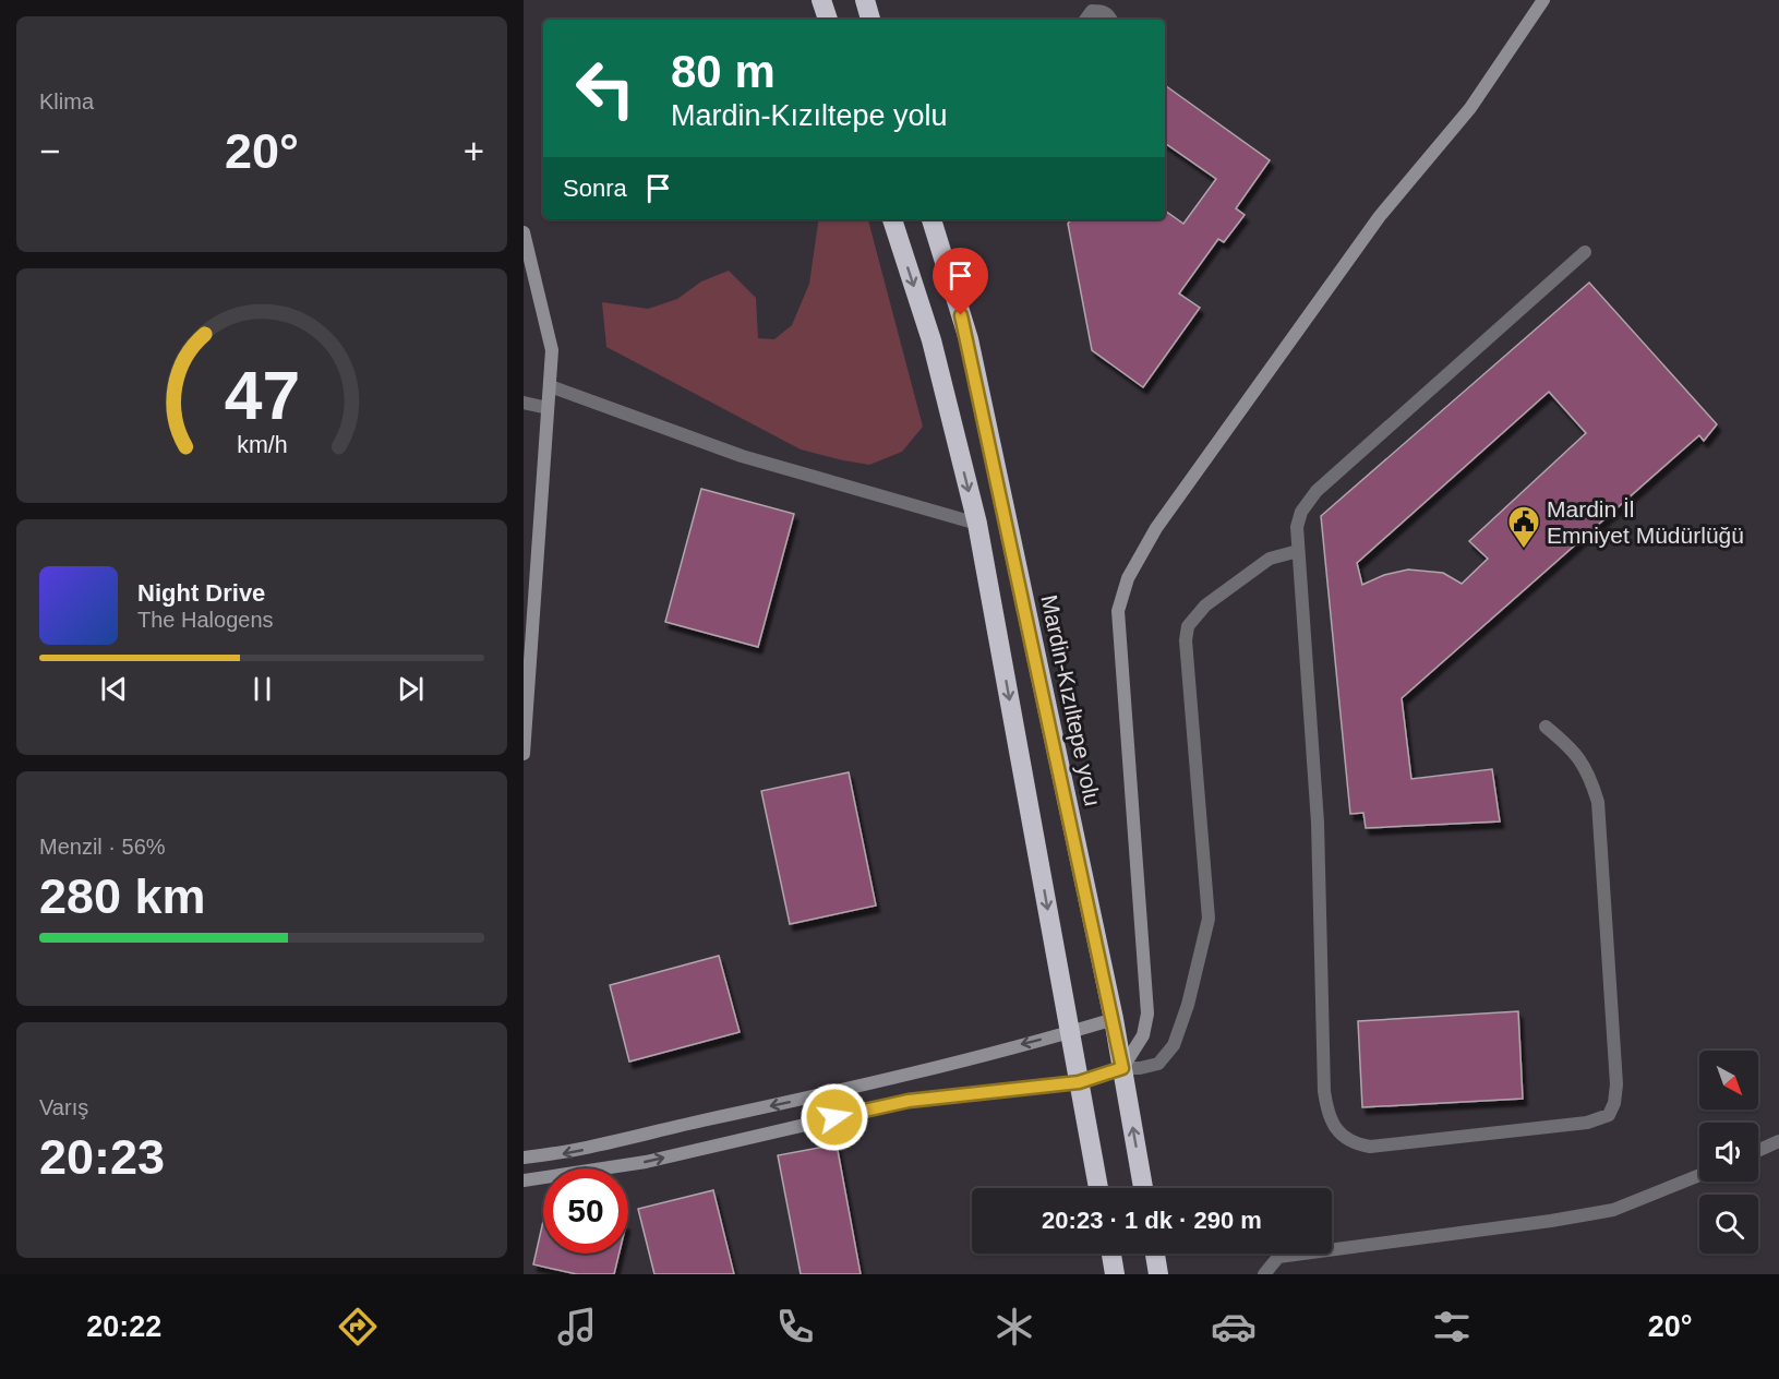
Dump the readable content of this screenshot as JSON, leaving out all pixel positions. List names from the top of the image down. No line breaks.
{"streets":{"highway":["Mardin-Kızıltepe yolu"]},"places":{"public building":["Mardin İl Emniyet Müdürlüğü"]},"north":"bottom right","page":{"tile":["Klima",["Menzil · 56%","280 km"],["Varış","20:23"]],"turn":["80 m","Mardin-Kızıltepe yolu"],"heat":["−","20°","+"],"then":"Sonra","song":["Night Drive","The Halogens"],"limit":"50","trip":"20:23 · 1 dk · 290 m","tabs":["20:22","20°"],"gauge":["47","km/h"]}}
